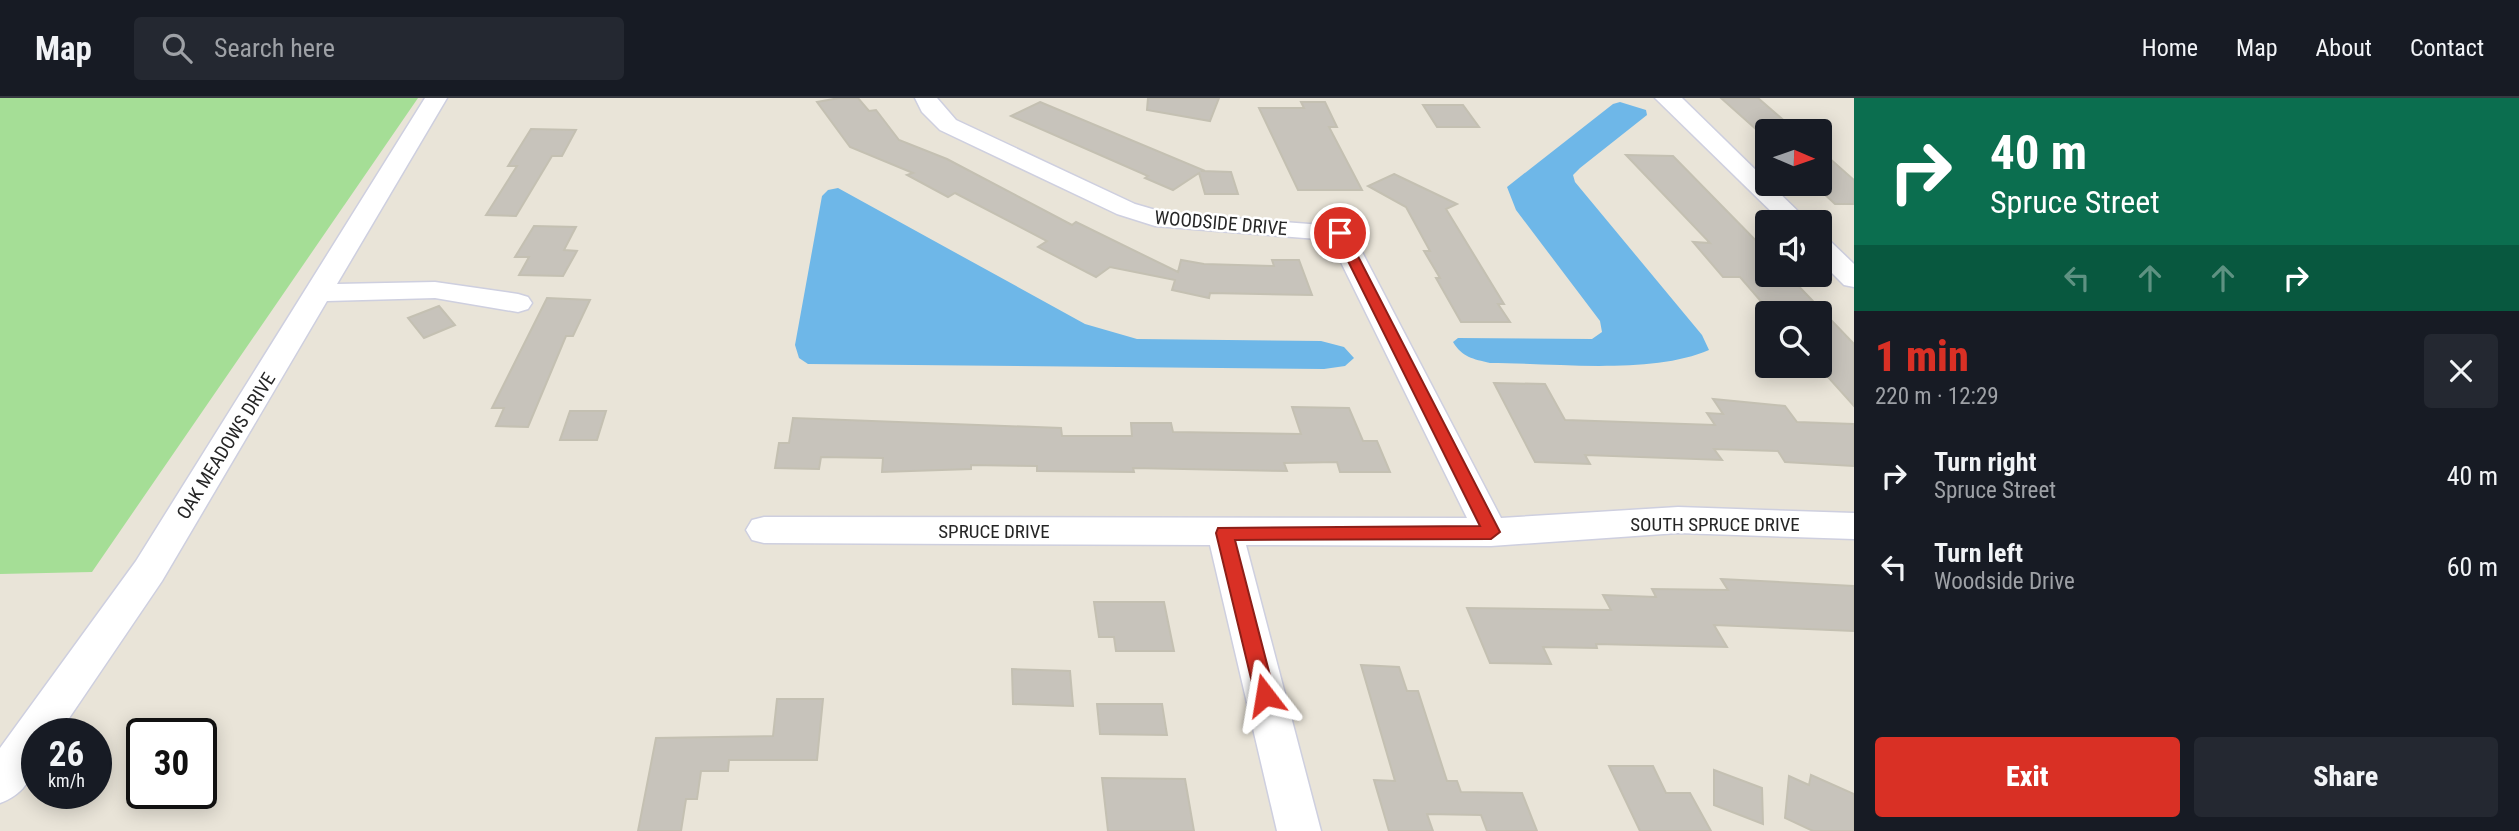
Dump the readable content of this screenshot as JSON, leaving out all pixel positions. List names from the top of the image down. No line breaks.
{"streets":{"street":["WOODSIDE DRIVE","OAK MEADOWS DRIVE","SOUTH SPRUCE DRIVE","SPRUCE DRIVE"]},"crossings":[["WOODSIDE DRIVE","SOUTH SPRUCE DRIVE"],["SOUTH SPRUCE DRIVE","SPRUCE DRIVE"]],"north":"right","page":{"header":"Map","search":"Search here","nav":["Home","Map","About","Contact"],"turn":["40 m","Spruce Street"],"heading":["1 min","220 m · 12:29"],"list":[{"name":"Turn right","note":"Spruce Street","value":"40 m"},{"name":"Turn left","note":"Woodside Drive","value":"60 m"}],"speed":"26 km/h","limit":"30","buttons":["Exit","Share"]}}
